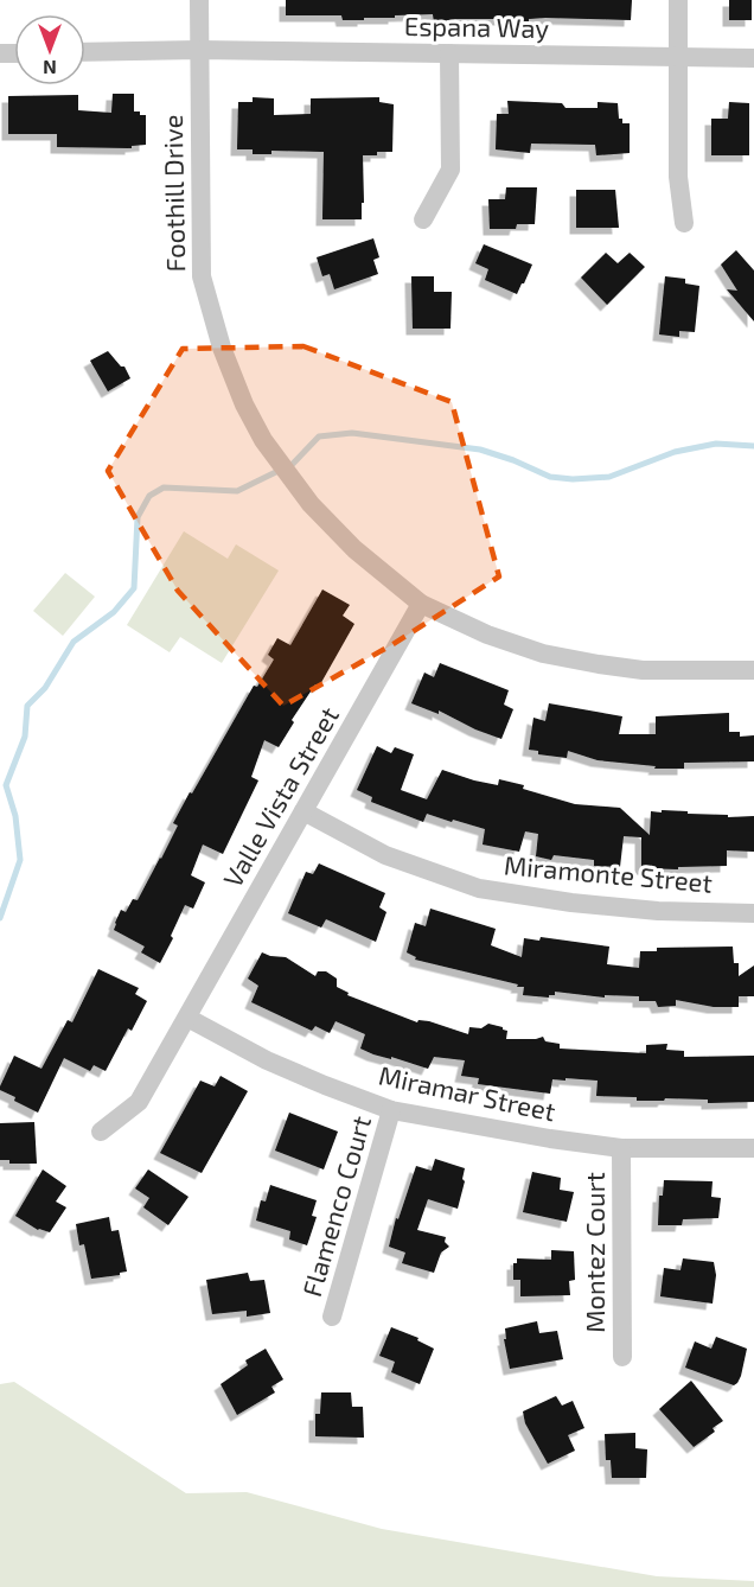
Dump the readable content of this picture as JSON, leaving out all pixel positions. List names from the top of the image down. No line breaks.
{"streets":{"street":["Espana Way","Foothill Drive","Valle Vista Street","Miramonte Street","Miramar Street","Flamenco Court","Montez Court"]},"crossings":[["Espana Way","Foothill Drive"],["Foothill Drive","Valle Vista Street"],["Valle Vista Street","Miramonte Street"],["Valle Vista Street","Miramar Street"],["Miramar Street","Flamenco Court"],["Miramar Street","Montez Court"]],"north":"bottom"}
